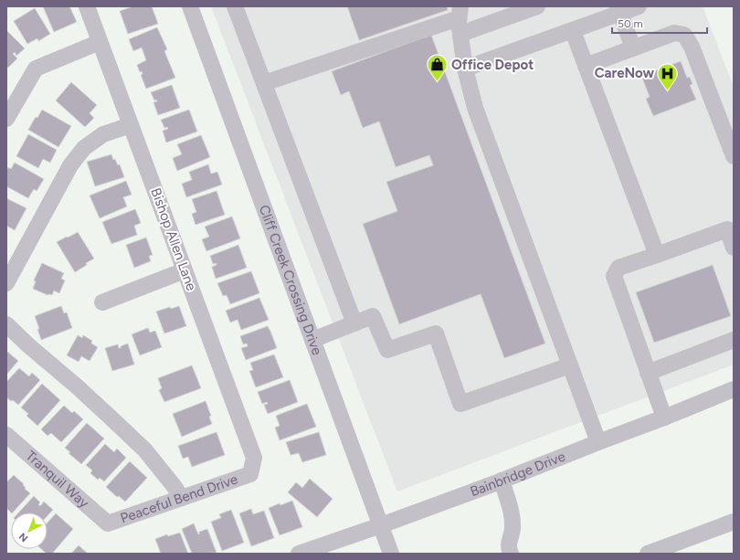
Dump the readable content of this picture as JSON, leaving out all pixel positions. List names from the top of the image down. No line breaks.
{"streets":{"street":["Bishop Allen Lane","Cliff Creek Crossing Drive","Bainbridge Drive","Tranquil Way","Peaceful Bend Drive"]},"crossings":[["Bishop Allen Lane","Peaceful Bend Drive"],["Cliff Creek Crossing Drive","Bainbridge Drive"],["Tranquil Way","Peaceful Bend Drive"]],"places":{"shop":["Office Depot"],"hospital":["CareNow"]},"scale_bar":"50 m","north":"bottom left"}
